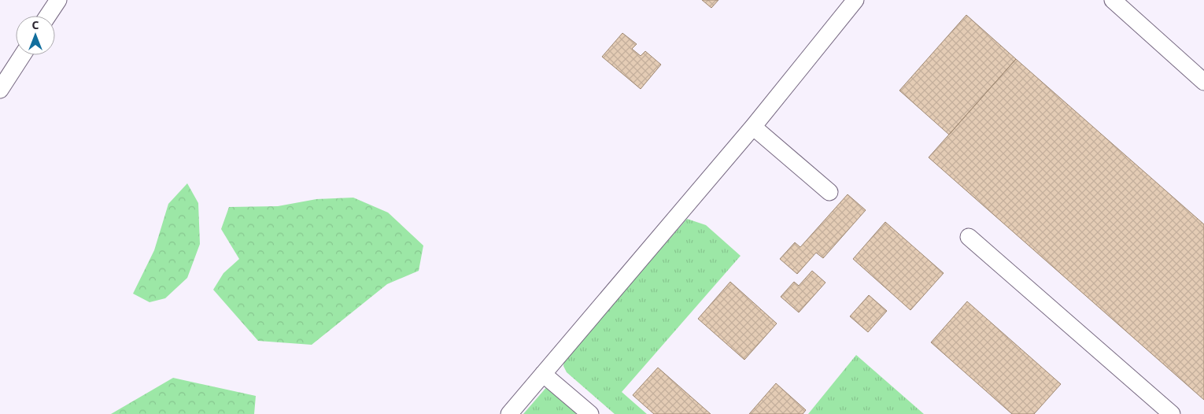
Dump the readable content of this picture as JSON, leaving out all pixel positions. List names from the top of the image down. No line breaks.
{"north":"top"}
